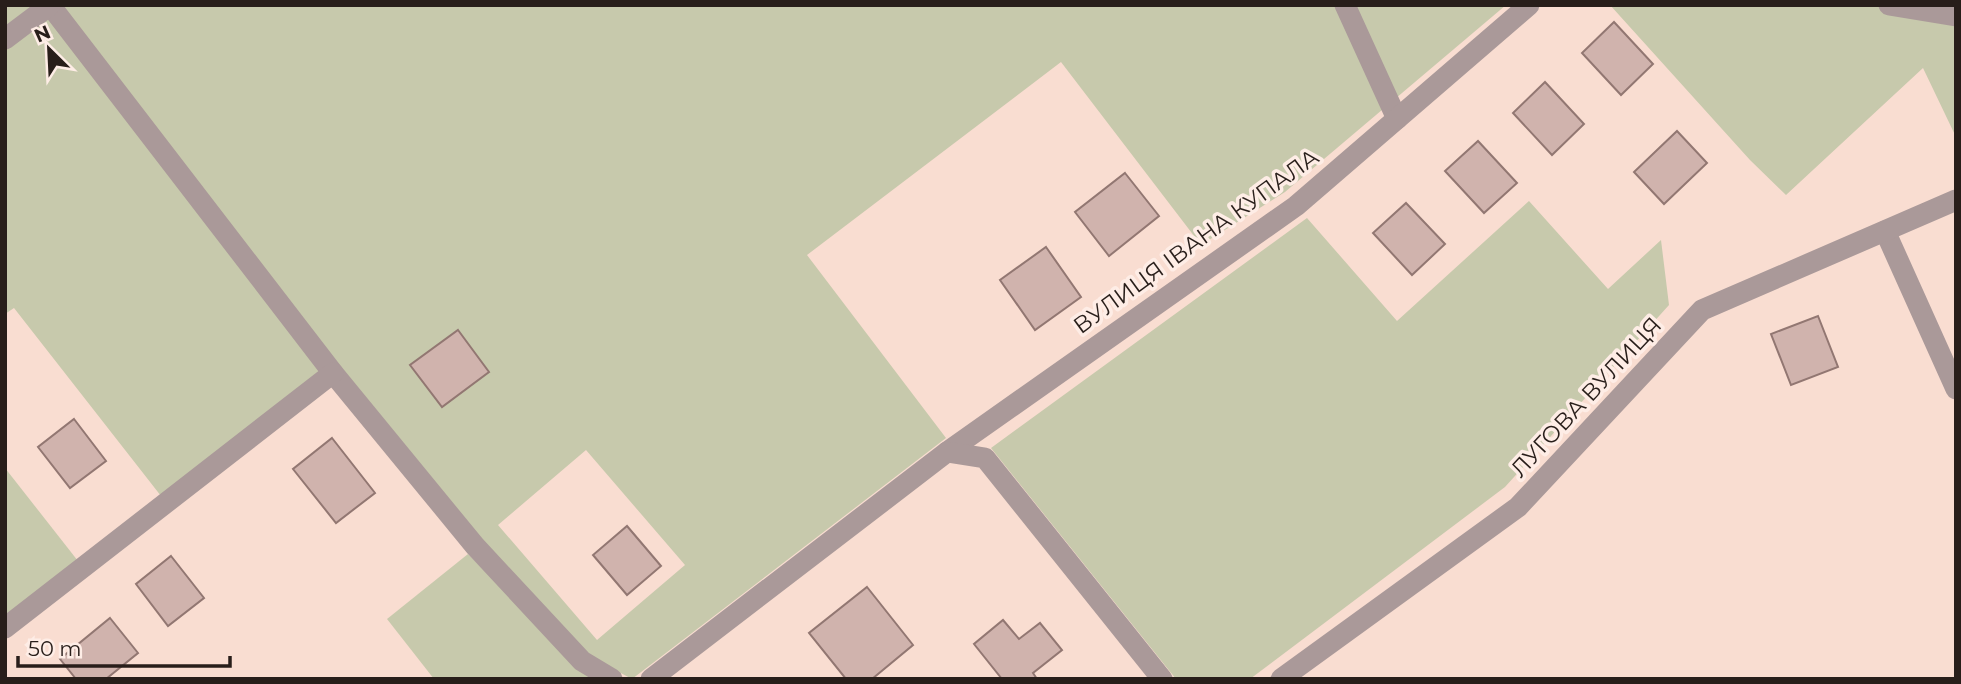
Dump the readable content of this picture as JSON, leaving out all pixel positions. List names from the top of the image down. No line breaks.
{"streets":{"street":["ВУЛИЦЯ ІВАНА КУПАЛА","ЛУГОВА ВУЛИЦЯ"]},"scale_bar":"50 m","north":"top left"}
